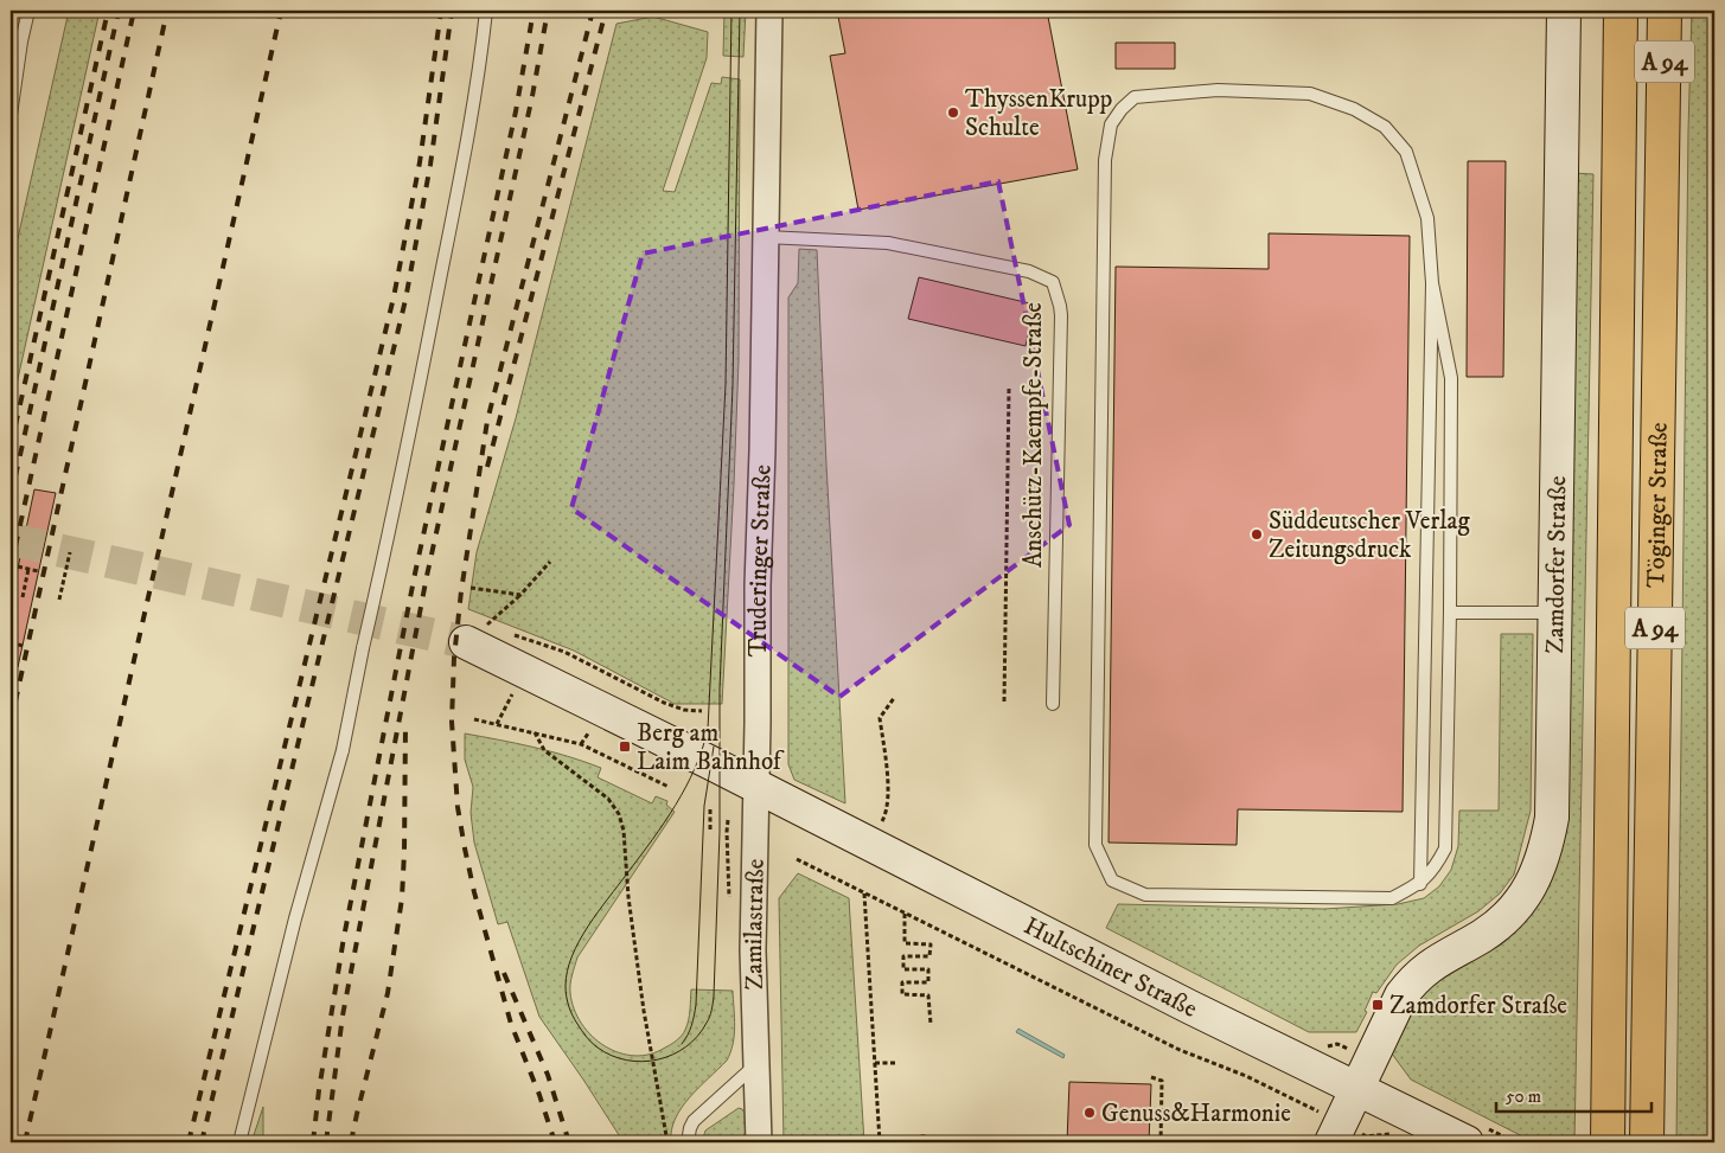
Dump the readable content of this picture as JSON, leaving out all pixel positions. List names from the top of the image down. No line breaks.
{"streets":{"highway":["A 94","Töginger Straße"],"street":["Truderinger Straße","Zamdorfer Straße","Zamilastraße","Hultschiner Straße"],"lane":["Anschütz-Kaempfe-Straße"]},"crossings":[["Anschütz-Kaempfe-Straße","Truderinger Straße"],["Truderinger Straße","Zamilastraße"],["Truderinger Straße","Hultschiner Straße"],["Zamdorfer Straße","Hultschiner Straße"],["Zamilastraße","Hultschiner Straße"]],"places":{"other":["ThyssenKrupp Schulte","Süddeutscher Verlag Zeitungsdruck","Genuss&Harmonie"],"transit":["Berg am Laim Bahnhof","Zamdorfer Straße"]},"scale_bar":"50 m"}
